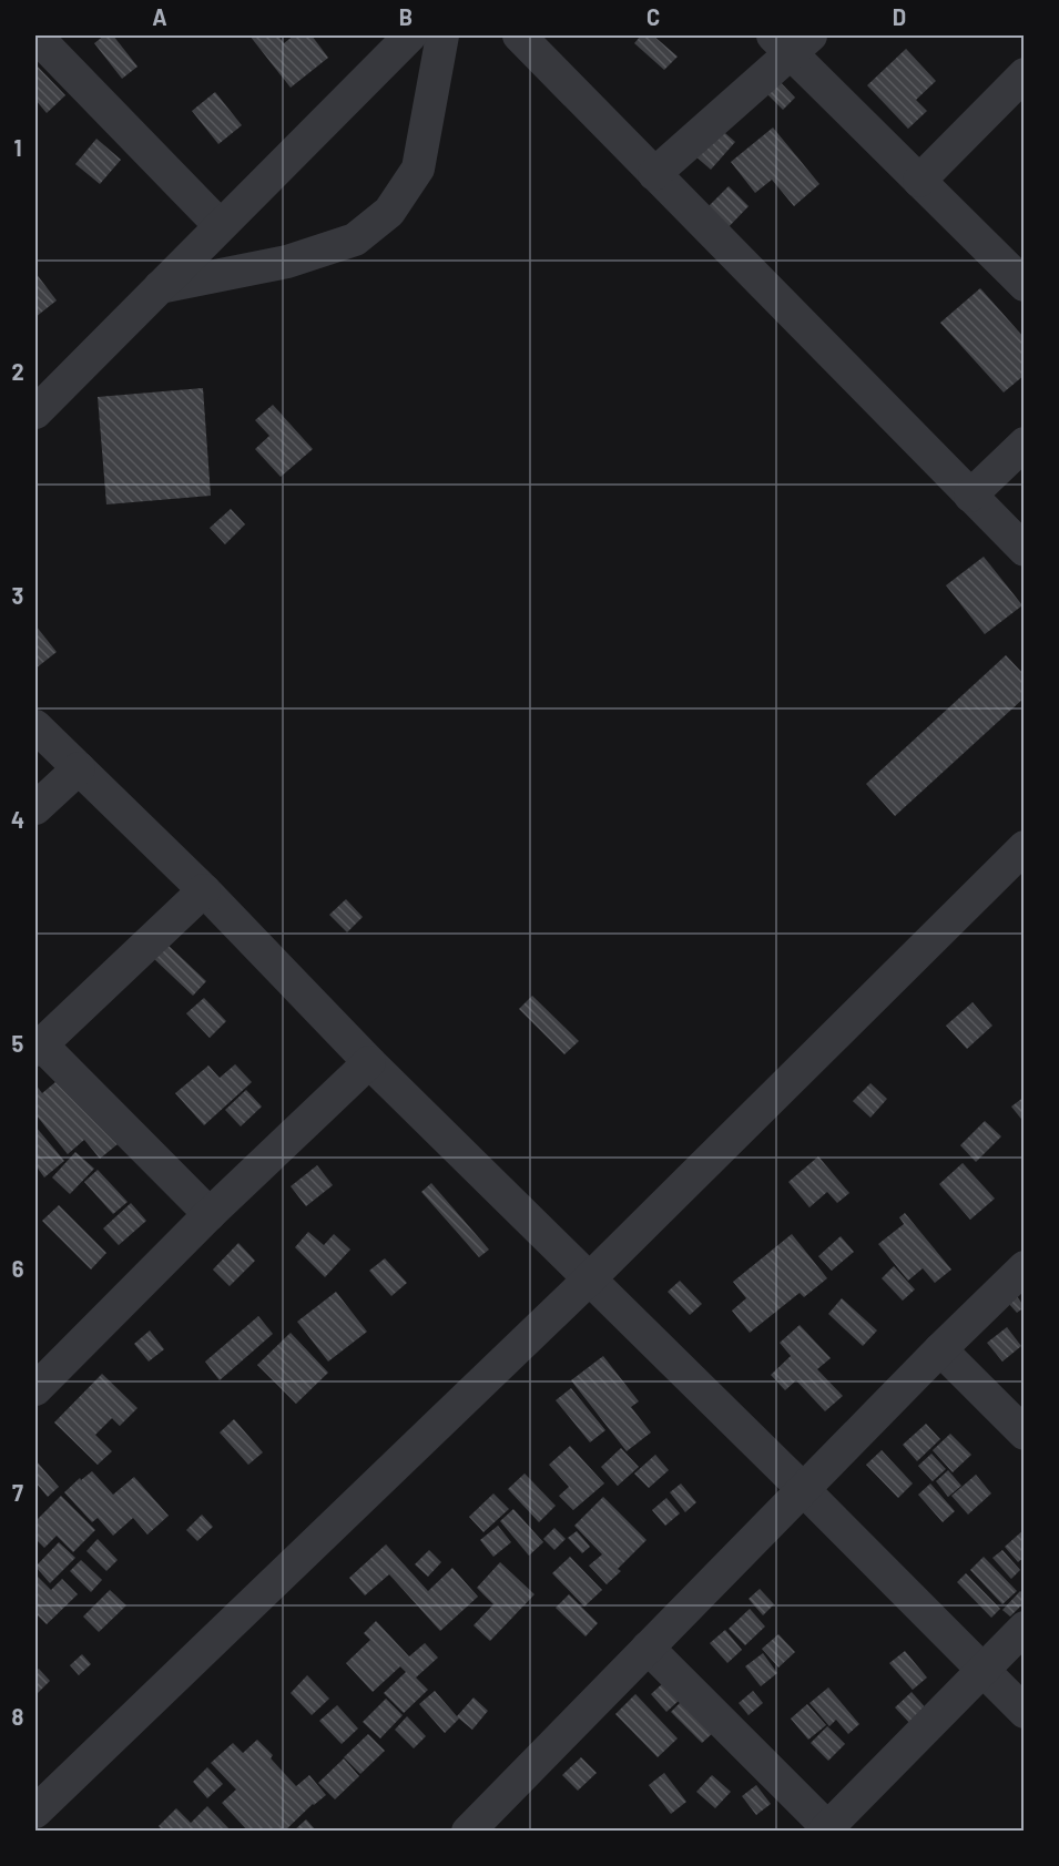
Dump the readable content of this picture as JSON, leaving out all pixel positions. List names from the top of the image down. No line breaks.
{"grid":{"columns":["A","B","C","D"],"rows":["1","2","3","4","5","6","7","8"]}}
